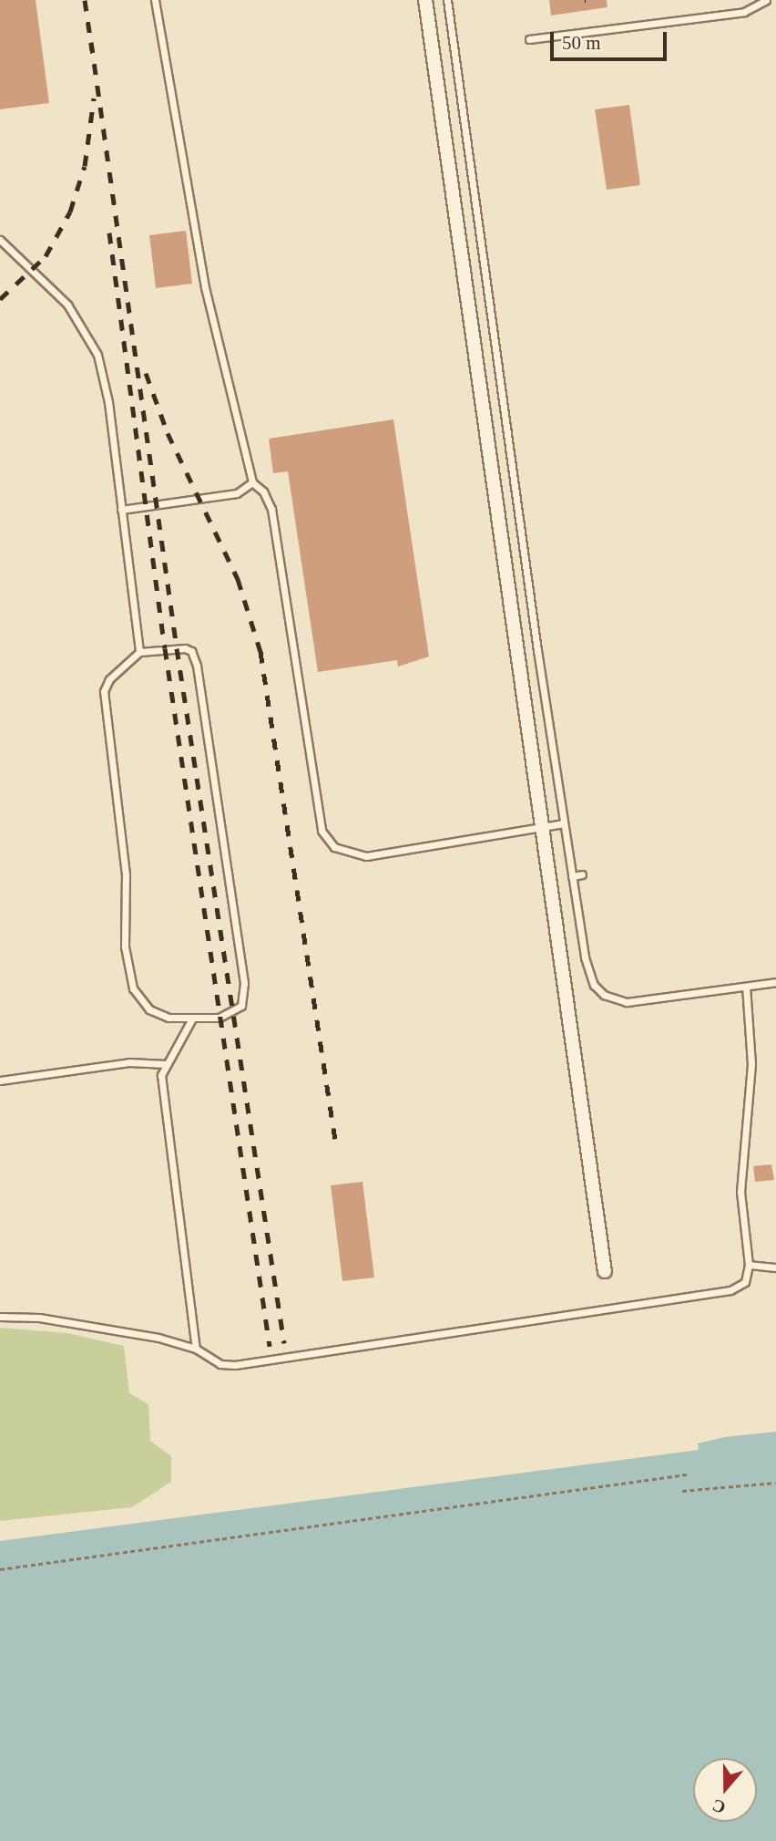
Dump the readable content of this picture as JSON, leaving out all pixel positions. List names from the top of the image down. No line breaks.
{"scale_bar":"50 m","north":"bottom"}
